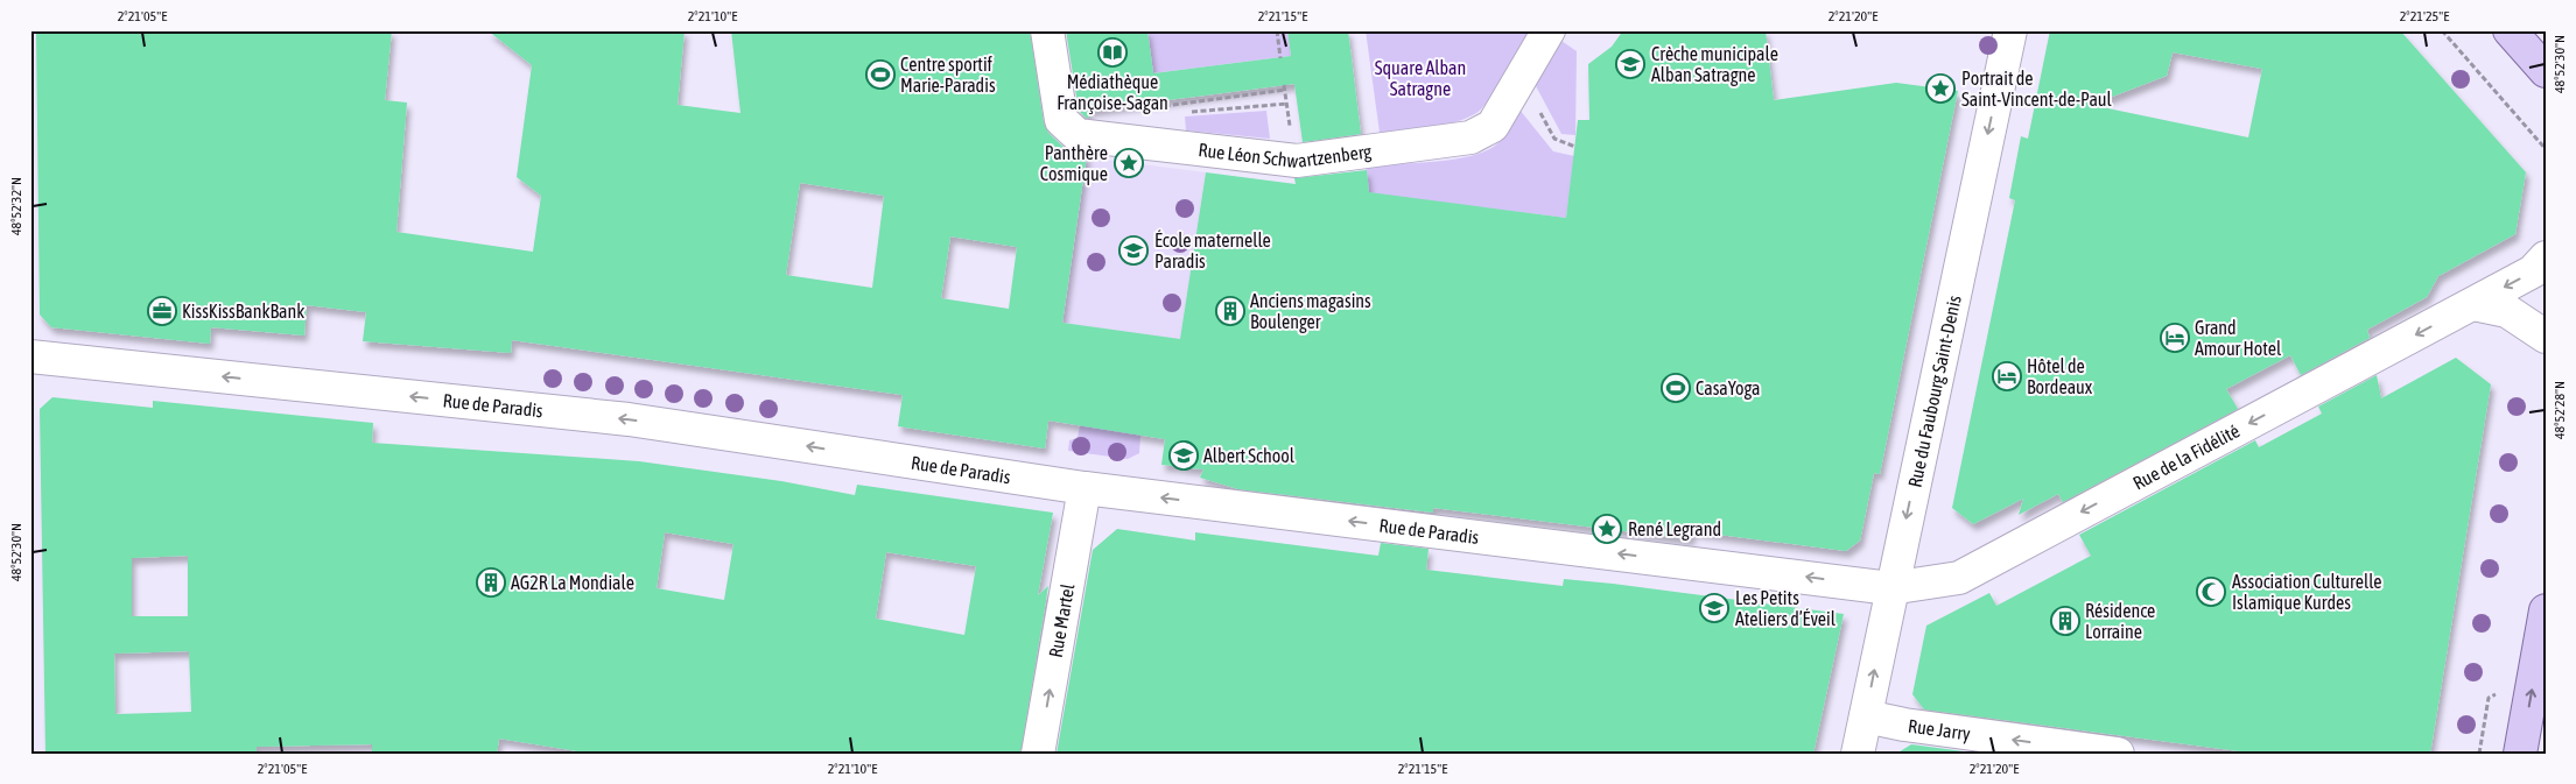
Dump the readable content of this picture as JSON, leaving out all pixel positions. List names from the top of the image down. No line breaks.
{"streets":{"street":["Rue Léon Schwartzenberg","Rue du Faubourg Saint-Denis","Rue de Paradis","Rue de la Fidélité","Rue Martel","Rue Jarry"]},"crossings":[["Rue du Faubourg Saint-Denis","Rue de Paradis"],["Rue du Faubourg Saint-Denis","Rue de la Fidélité"],["Rue du Faubourg Saint-Denis","Rue Jarry"],["Rue de Paradis","Rue de la Fidélité"],["Rue de Paradis","Rue Martel"]],"one_way":["Rue de Paradis","Rue de la Fidélité","Rue Martel","Rue Jarry"],"parks":["Square Alban Satragne"],"places":{"library":["Médiathèque Françoise-Sagan"],"school or university":["Crèche municipale Alban Satragne","École maternelle Paradis","Albert School","Les Petits Ateliers d’Éveil"],"sports":["Centre sportif Marie-Paradis","CasaYoga"],"place":["Portrait de Saint-Vincent-de-Paul","Panthère Cosmique","René Legrand"],"office":["KissKissBankBank"],"building":["Anciens magasins Boulenger","AG2R La Mondiale","Résidence Lorraine"],"hotel":["Grand Amour Hotel","Hôtel de Bordeaux"],"mosque":["Association Culturelle Islamique Kurdes"]},"coordinates":["2°21'05\"E","2°21'10\"E","2°21'15\"E","2°21'20\"E","2°21'25\"E","48°52'30\"N","48°52'32\"N","48°52'28\"N"]}
